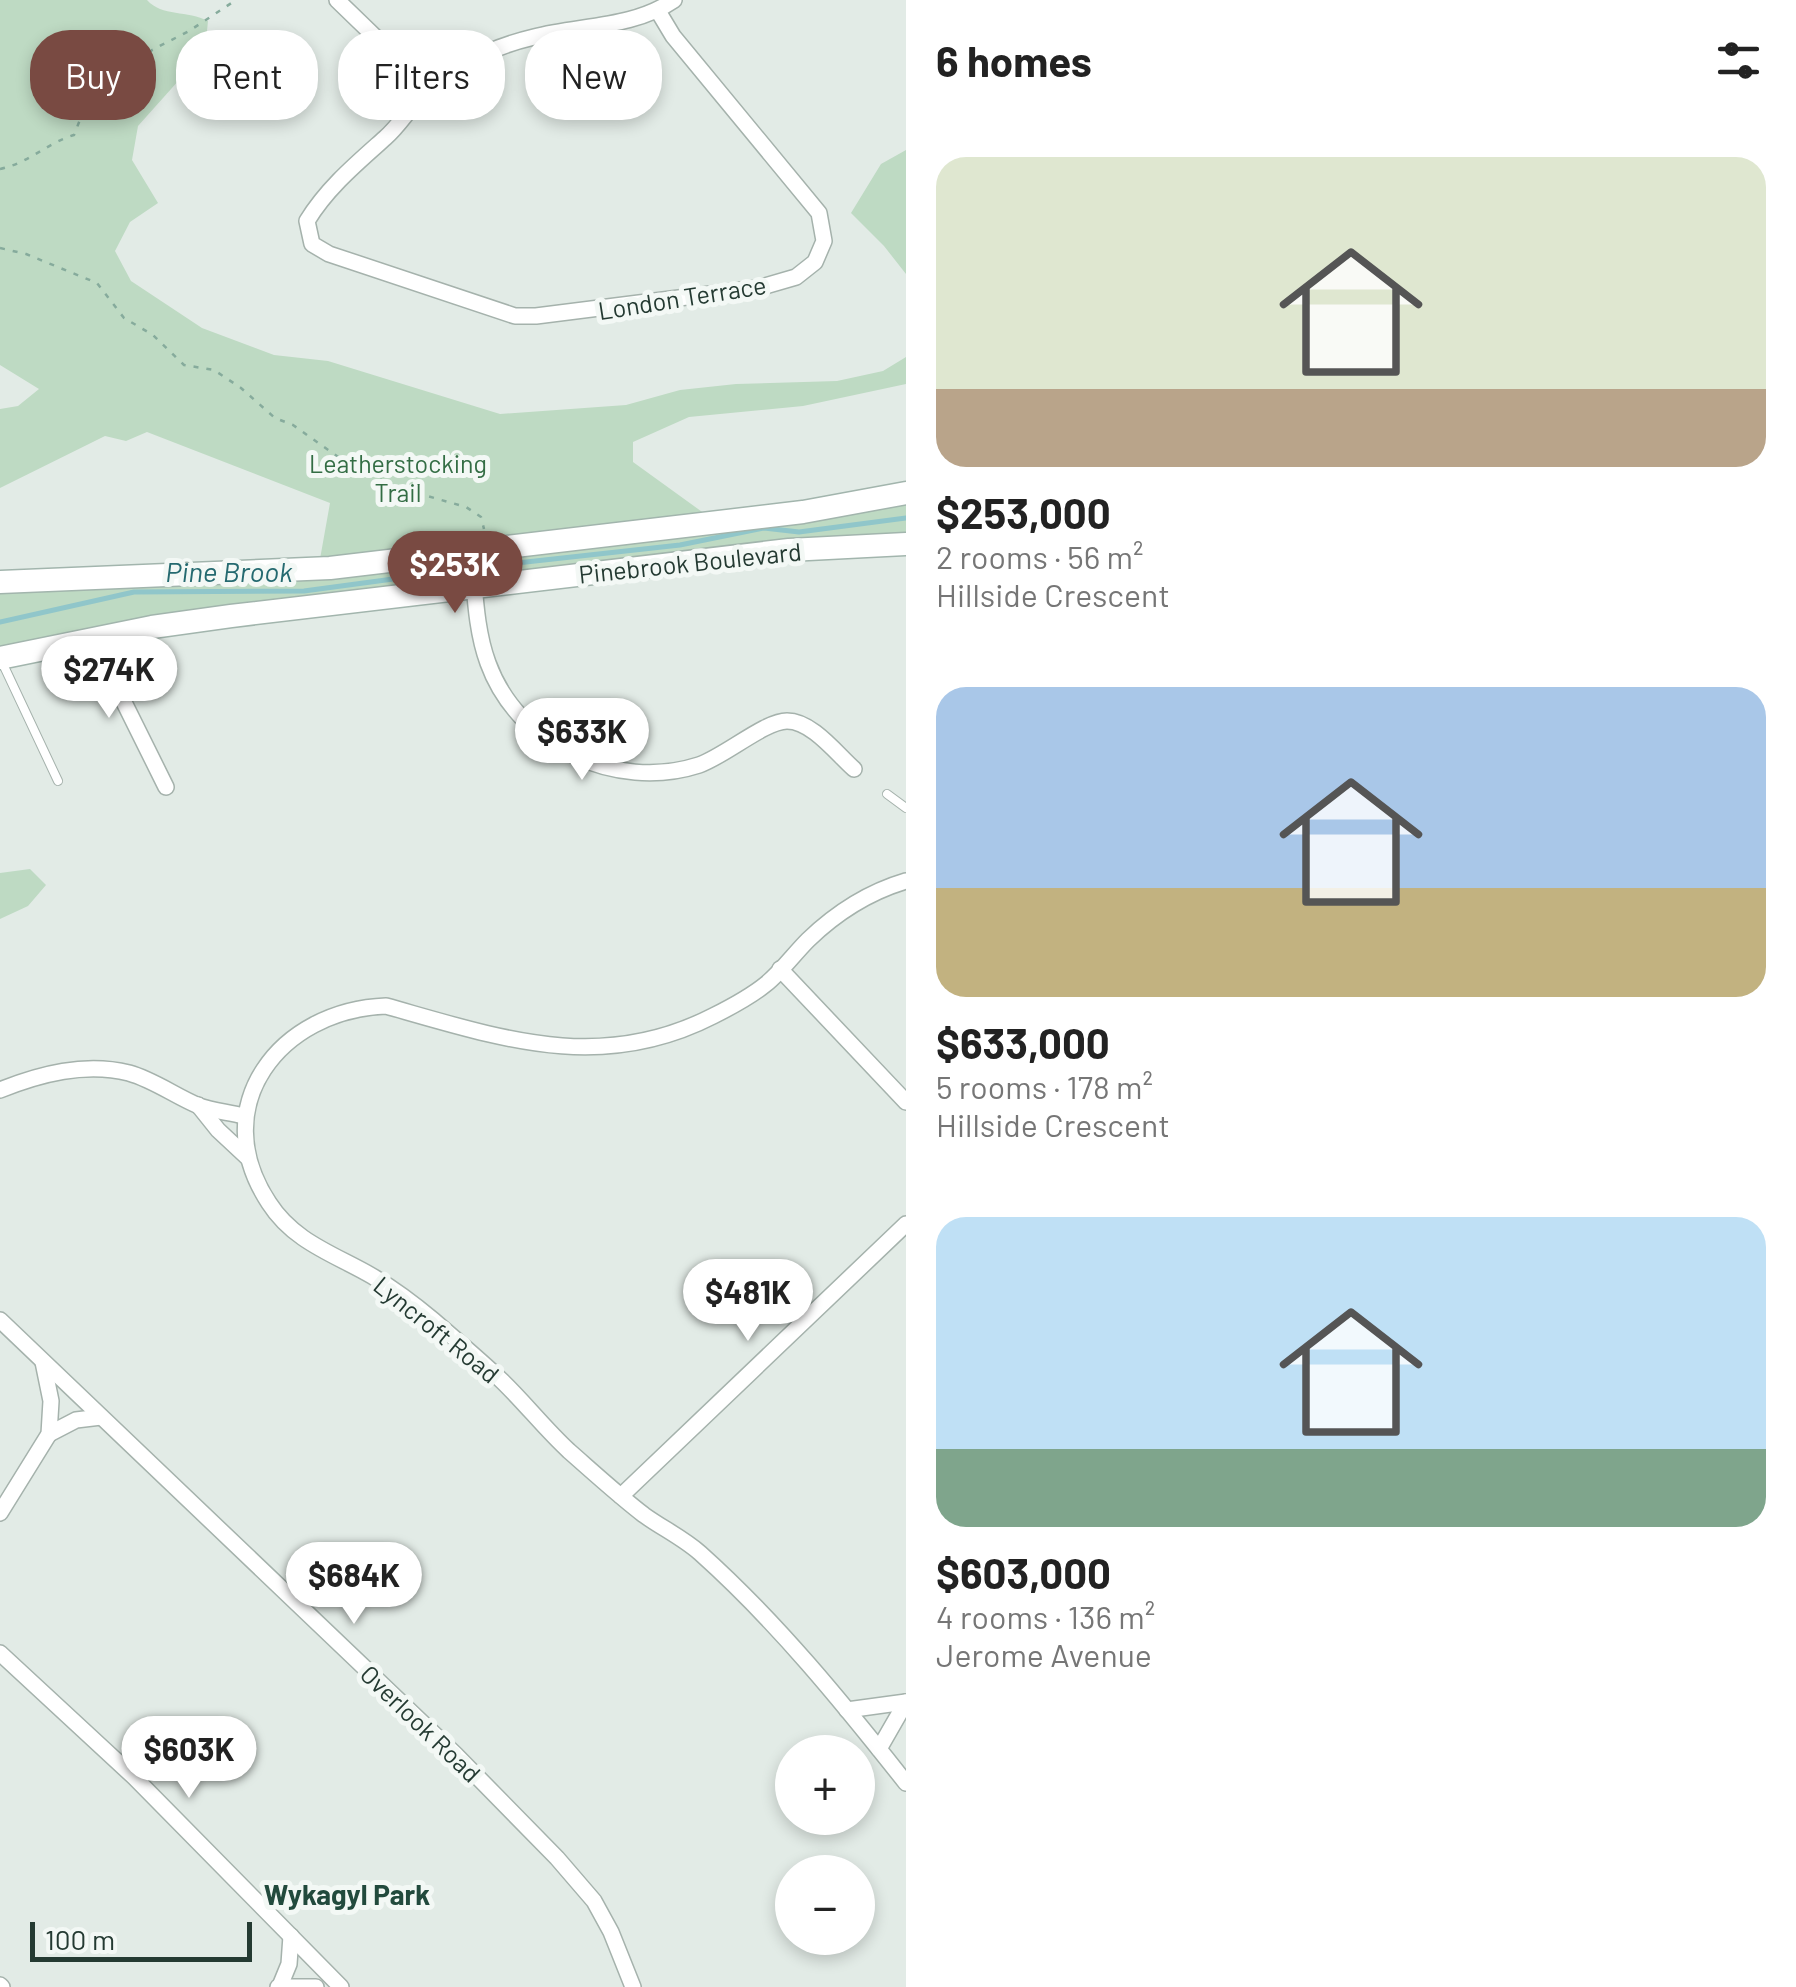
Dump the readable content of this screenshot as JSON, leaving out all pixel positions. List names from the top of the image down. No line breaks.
{"streets":{"street":["London Terrace","Pinebrook Boulevard","Lyncroft Road","Overlook Road"]},"districts":["Wykagyl Park"],"water":["Pine Brook"],"parks":["Leatherstocking Trail"],"scale_bar":"100 m","page":{"heading":"6 homes","chip":["Buy","Rent","Filters","New"],"list":[{"name":"$253,000","note":"2 rooms · 56 m² · Hillside Crescent"},{"name":"$633,000","note":"5 rooms · 178 m² · Hillside Crescent"},{"name":"$603,000","note":"4 rooms · 136 m² · Jerome Avenue"}],"price":["$253K","$274K","$633K","$481K","$684K","$603K"],"map_buttons":["+","−"],"scale":"100 m"}}
